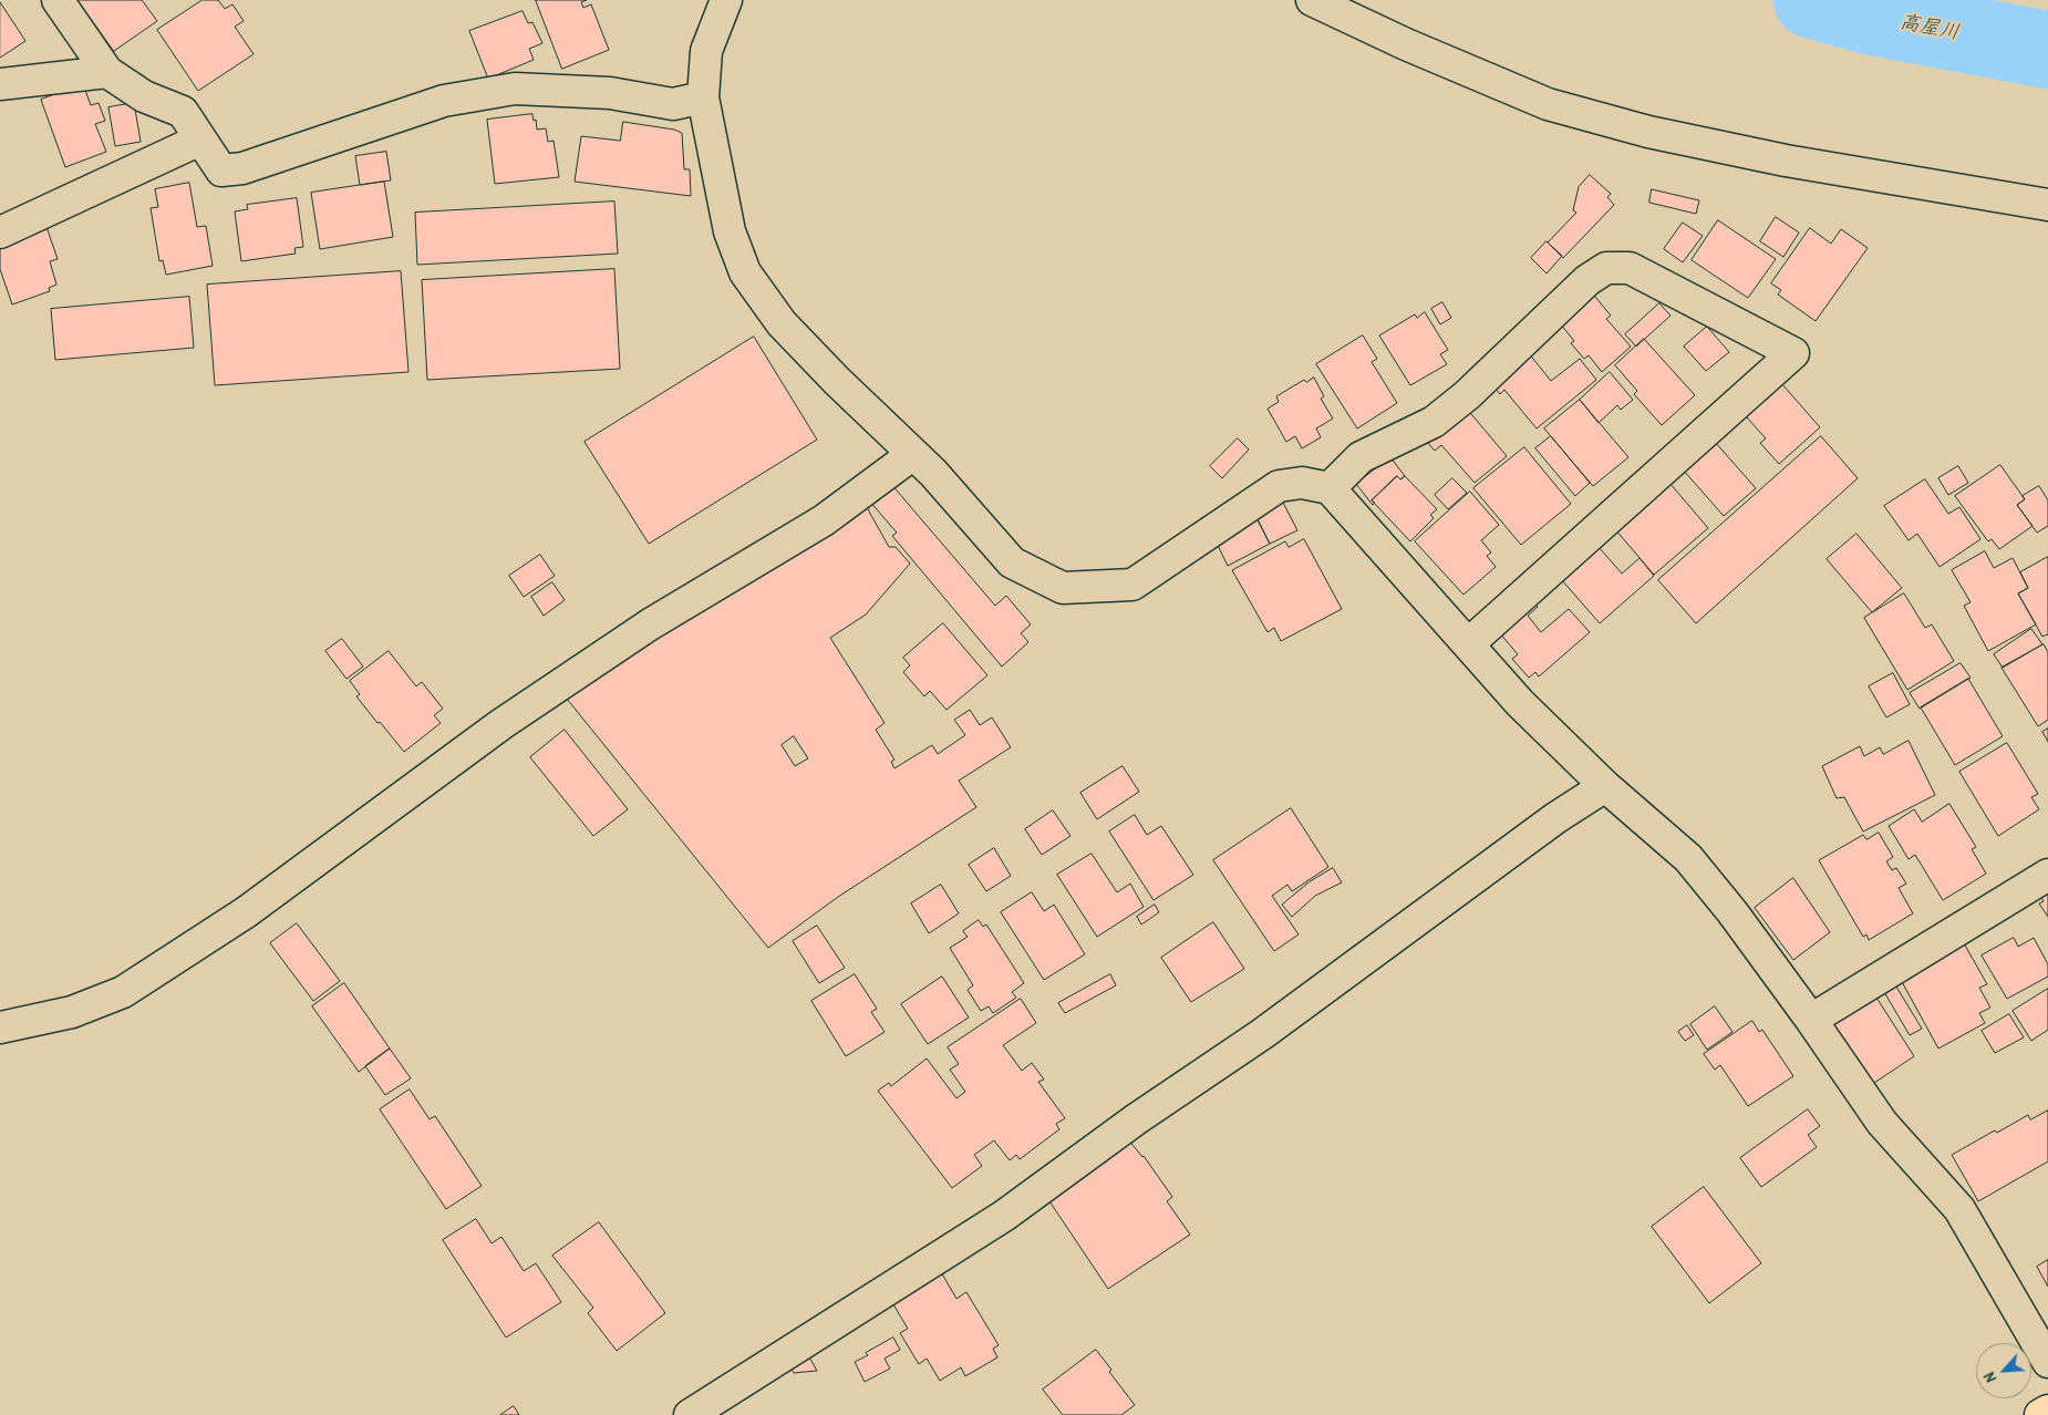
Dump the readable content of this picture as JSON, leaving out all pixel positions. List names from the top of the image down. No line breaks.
{"water":["高屋川"],"north":"bottom left"}
